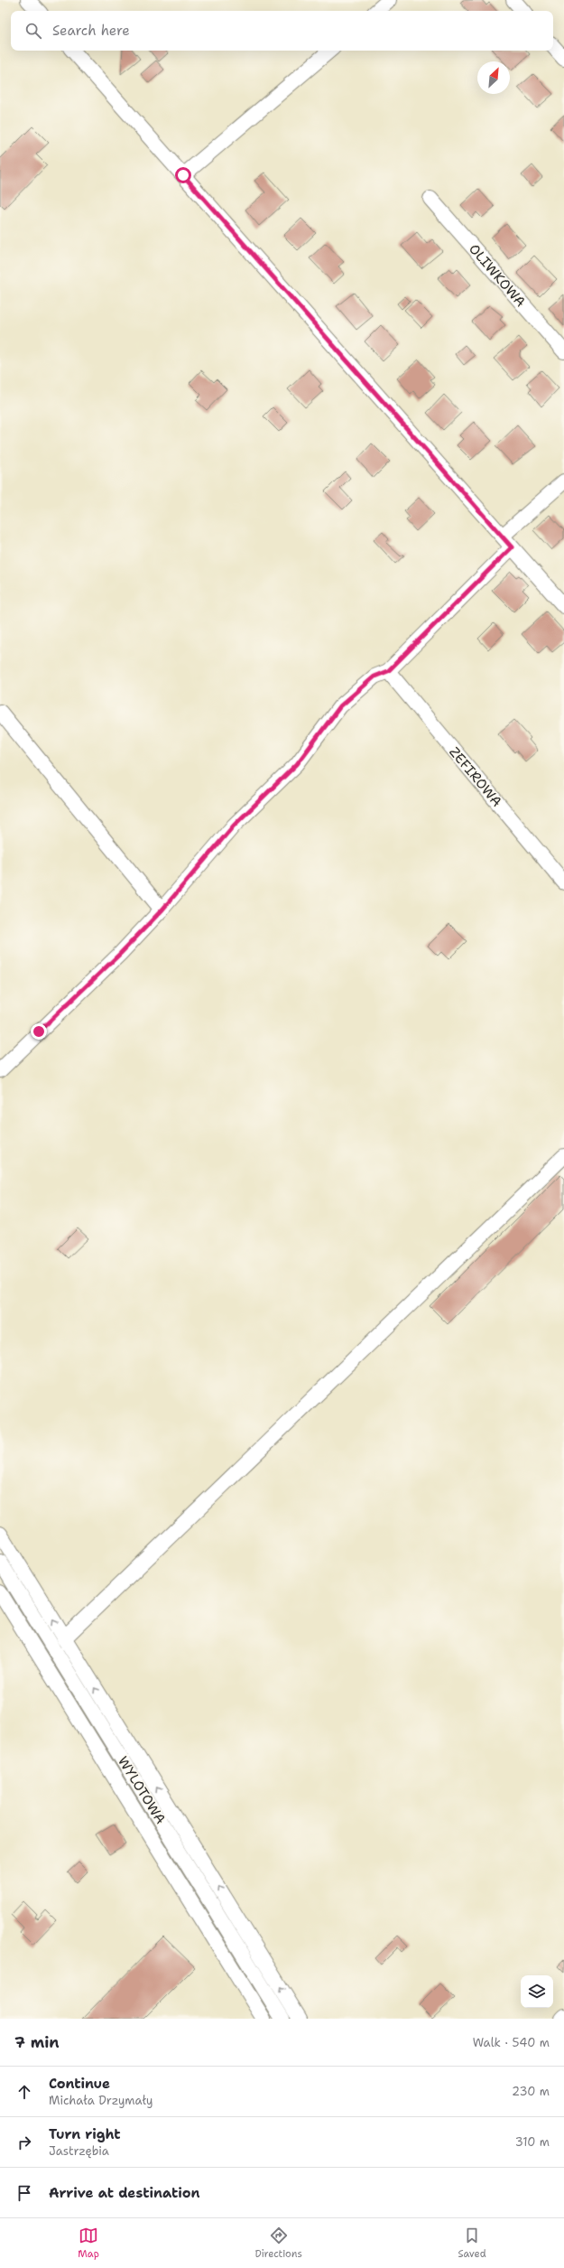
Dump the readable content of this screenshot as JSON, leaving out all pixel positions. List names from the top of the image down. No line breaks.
{"streets":{"street":["OLIWKOWA","ZEFIROWA","WYLOTOWA"]},"north":"top right","page":{"search":"Search here","heading":["7 min","Walk · 540 m"],"list":[["Continue","Michała Drzymały","230 m"],["Turn right","Jastrzębia","310 m"],"Arrive at destination"],"nav":["Map","Directions","Saved"]}}
